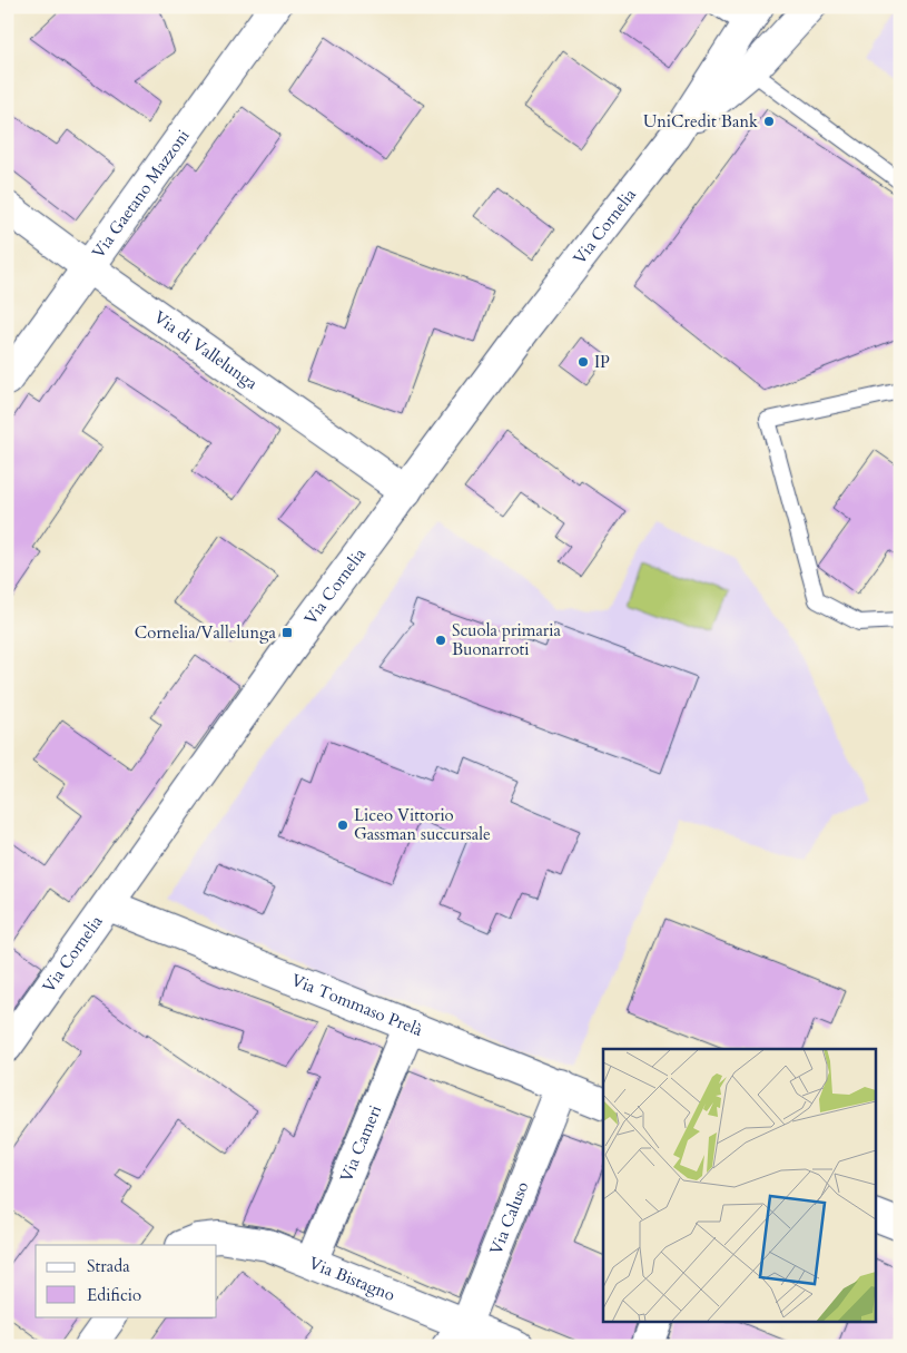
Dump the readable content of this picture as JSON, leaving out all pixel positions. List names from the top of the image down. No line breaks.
{"streets":{"street":["Via Gaetano Mazzoni","Via Cornelia","Via di Vallelunga","Via Tommaso Prelà","Via Cameri","Via Caluso","Via Bistagno"]},"crossings":[["Via Gaetano Mazzoni","Via di Vallelunga"],["Via Cornelia","Via di Vallelunga"],["Via Cornelia","Via Tommaso Prelà"],["Via Tommaso Prelà","Via Cameri"],["Via Tommaso Prelà","Via Caluso"],["Via Cameri","Via Bistagno"],["Via Caluso","Via Bistagno"]],"places":{"other":["UniCredit Bank","IP","Scuola primaria Buonarroti","Liceo Vittorio Gassman succursale"],"transit":["Cornelia/Vallelunga"]},"legend":["Strada","Edificio"]}
